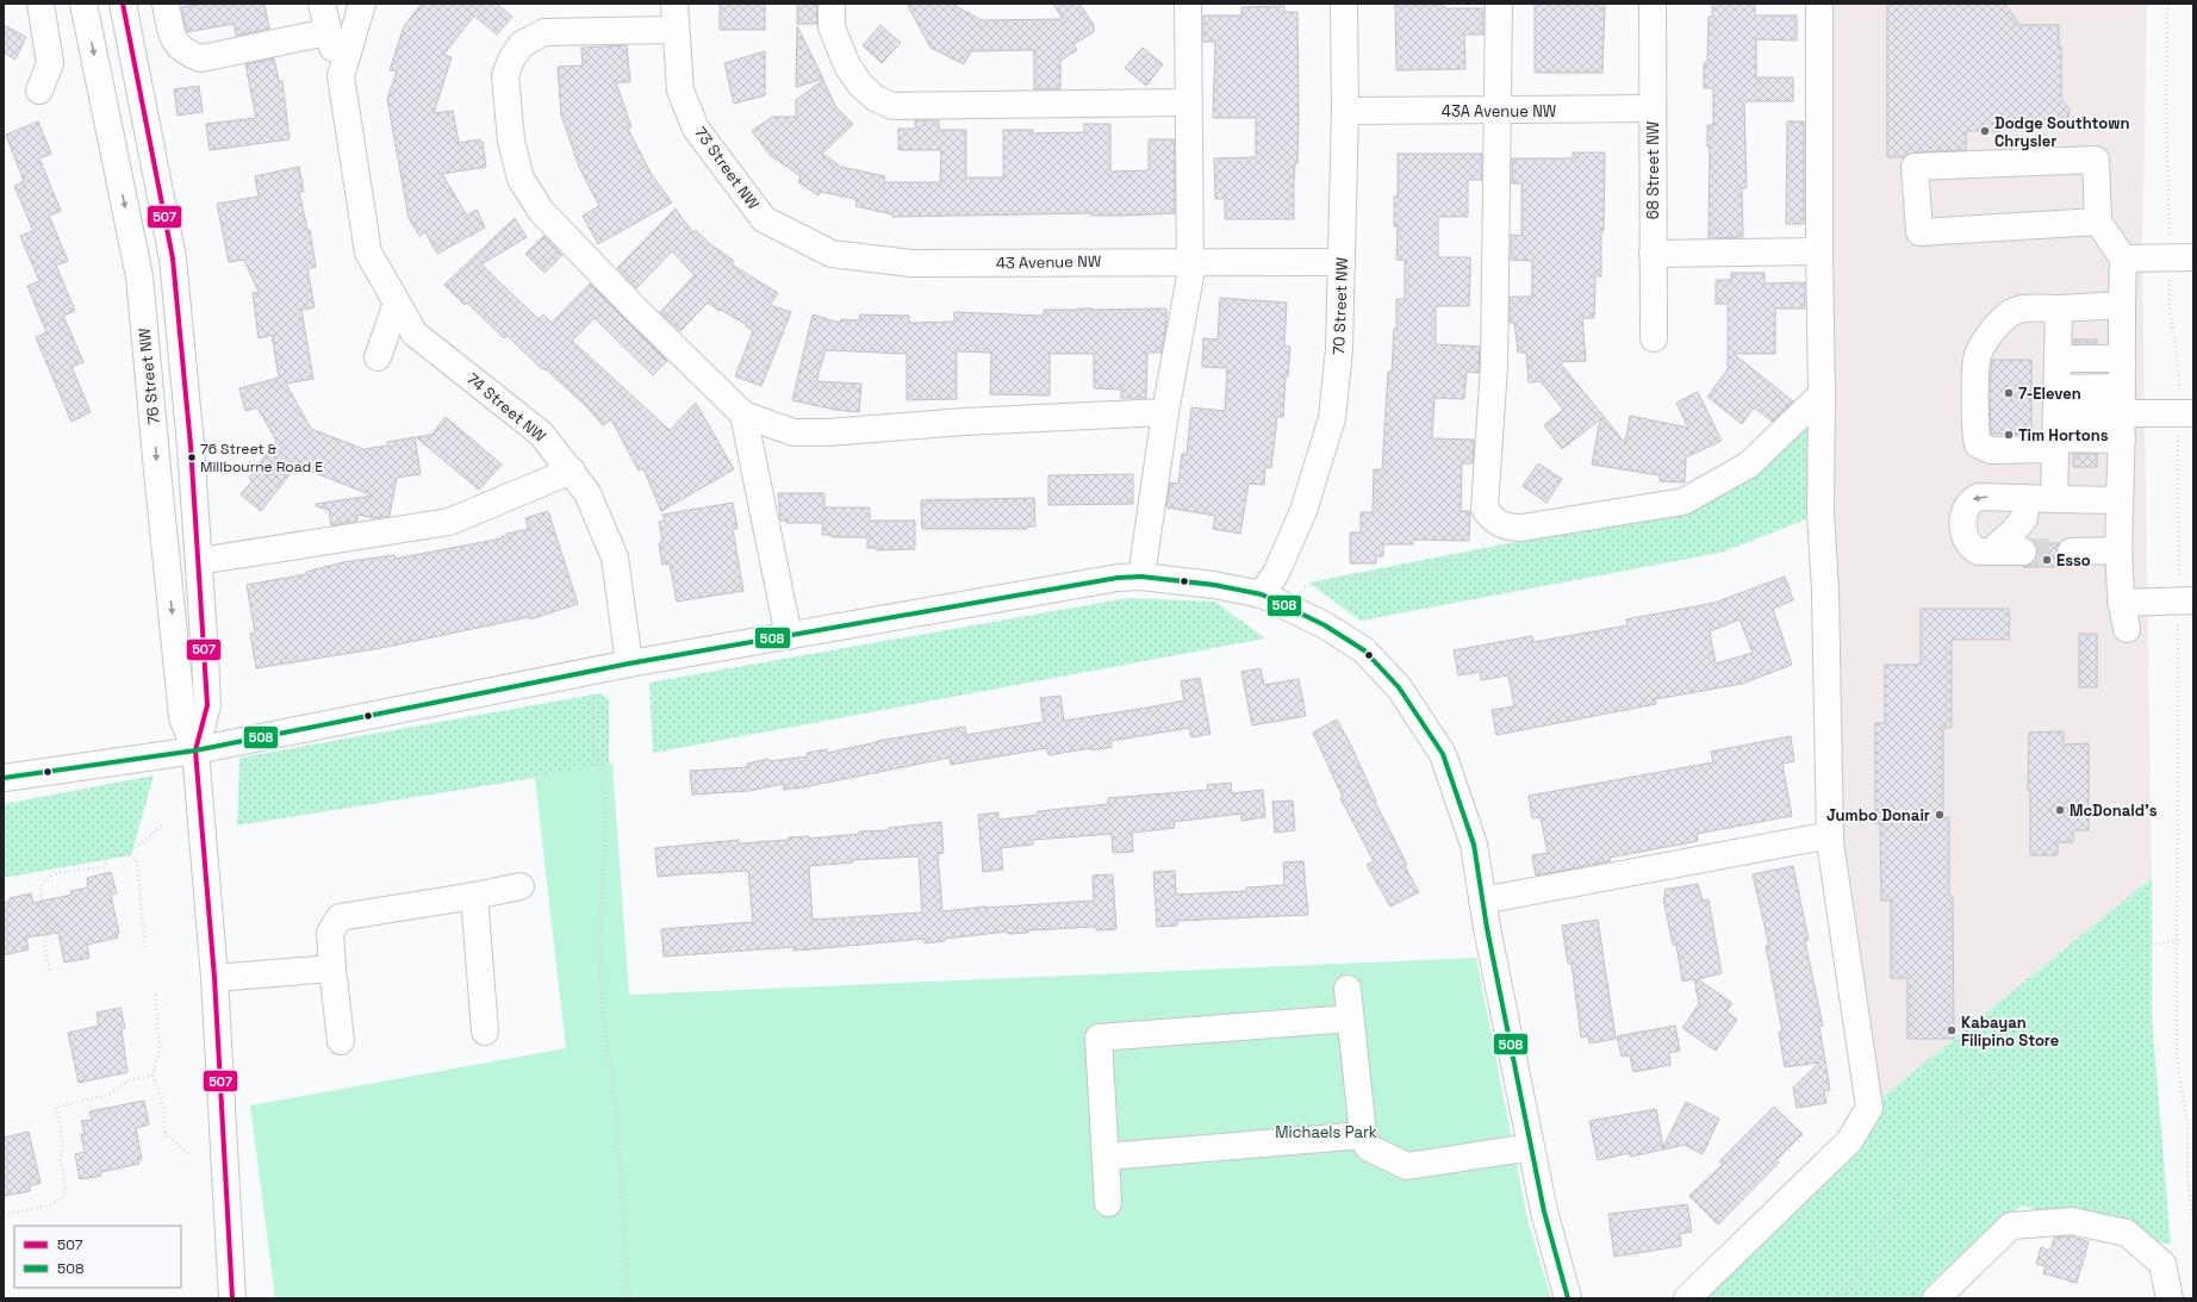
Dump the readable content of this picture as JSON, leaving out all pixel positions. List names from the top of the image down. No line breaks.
{"streets":{"street":["43A Avenue NW","73 Street NW","68 Street NW","43 Avenue NW","70 Street NW","76 Street NW","74 Street NW"]},"crossings":[["43A Avenue NW","68 Street NW"],["43A Avenue NW","70 Street NW"],["73 Street NW","43 Avenue NW"],["43 Avenue NW","70 Street NW"]],"parks":["Michaels Park"],"places":["Dodge Southtown Chrysler","7-Eleven","Tim Hortons","76 Street & Millbourne Road E","Esso","McDonald's","Jumbo Donair","Kabayan Filipino Store"],"lines":["transit line 507","transit line 508"],"legend":["507","508"]}
